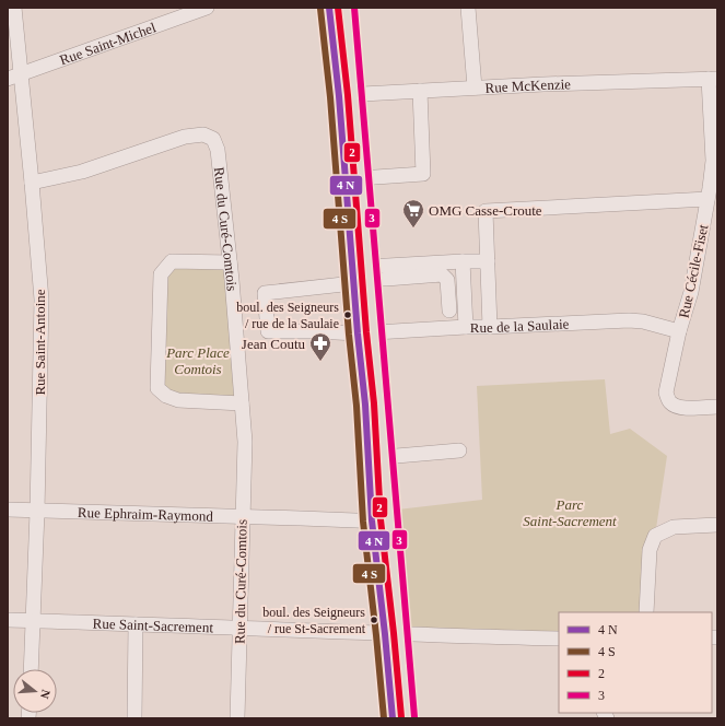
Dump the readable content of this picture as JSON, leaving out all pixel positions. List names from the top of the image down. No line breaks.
{"streets":{"street":["Rue Saint-Michel","Rue McKenzie","Rue du Curé-Comtois","Rue Cécile-Fiset","Rue de la Saulaie","Rue Saint-Antoine","Rue Ephraim-Raymond","Rue Saint-Sacrement"]},"crossings":[["Rue Saint-Michel","Rue Saint-Antoine"],["Rue McKenzie","Rue Cécile-Fiset"],["Rue du Curé-Comtois","Rue Saint-Antoine"],["Rue du Curé-Comtois","Rue Ephraim-Raymond"],["Rue du Curé-Comtois","Rue Saint-Sacrement"],["Rue Cécile-Fiset","Rue de la Saulaie"],["Rue Saint-Antoine","Rue Ephraim-Raymond"],["Rue Saint-Antoine","Rue Saint-Sacrement"]],"parks":["Parc Place Comtois","Parc Saint-Sacrement"],"places":{"supermarket":["OMG Casse-Croute"],"other":["boul. des Seigneurs / rue de la Saulaie","boul. des Seigneurs / rue St-Sacrement"],"pharmacy":["Jean Coutu"]},"lines":["transit line 2","transit line 3"],"legend":["4 N","4 S","2","3"],"north":"right"}
